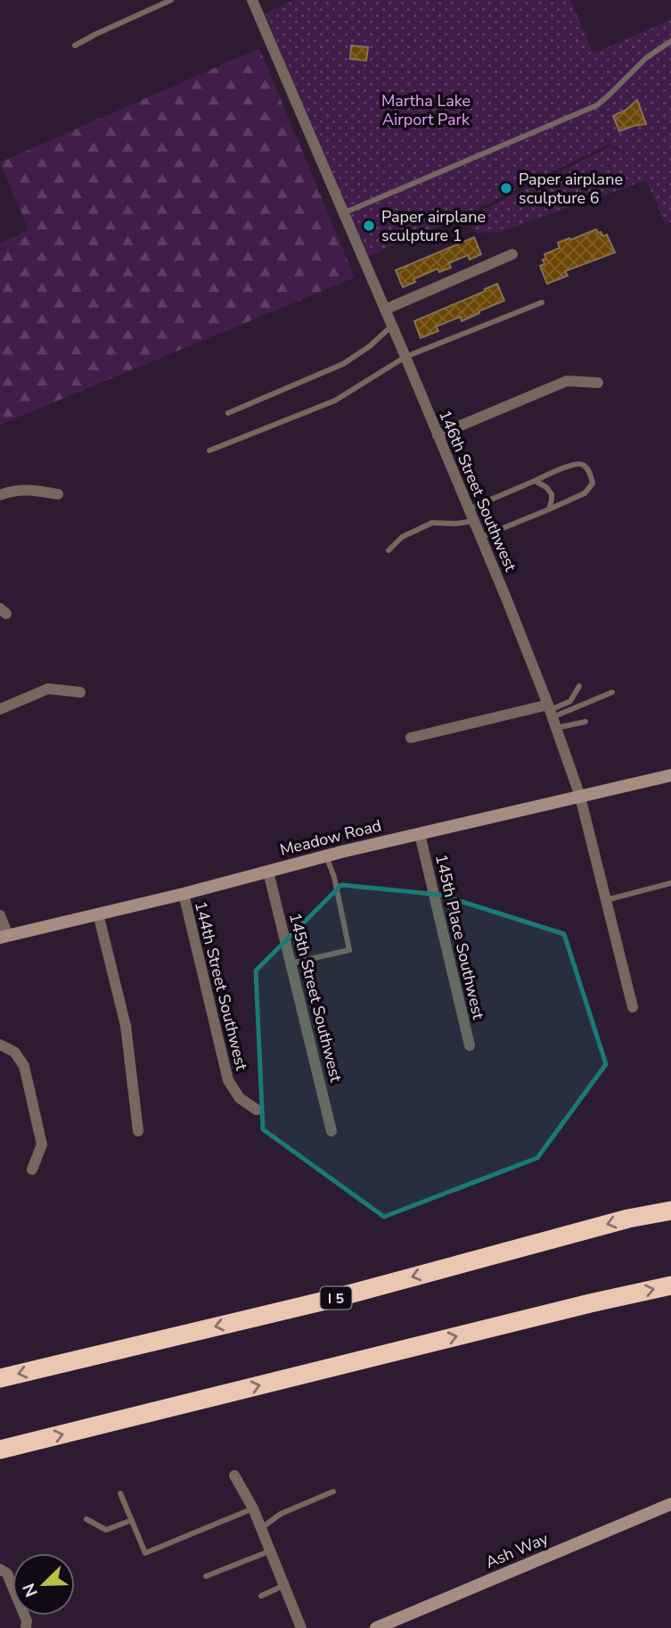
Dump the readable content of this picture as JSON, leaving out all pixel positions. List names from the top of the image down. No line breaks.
{"streets":{"highway":["I 5"],"street":["146th Street Southwest","Meadow Road","145th Place Southwest","144th Street Southwest","145th Street Southwest","Ash Way"]},"crossings":[["146th Street Southwest","Meadow Road"],["Meadow Road","145th Place Southwest"],["Meadow Road","144th Street Southwest"],["Meadow Road","145th Street Southwest"]],"parks":["Martha Lake Airport Park"],"places":["Paper airplane sculpture 6","Paper airplane sculpture 1"],"north":"bottom left"}
